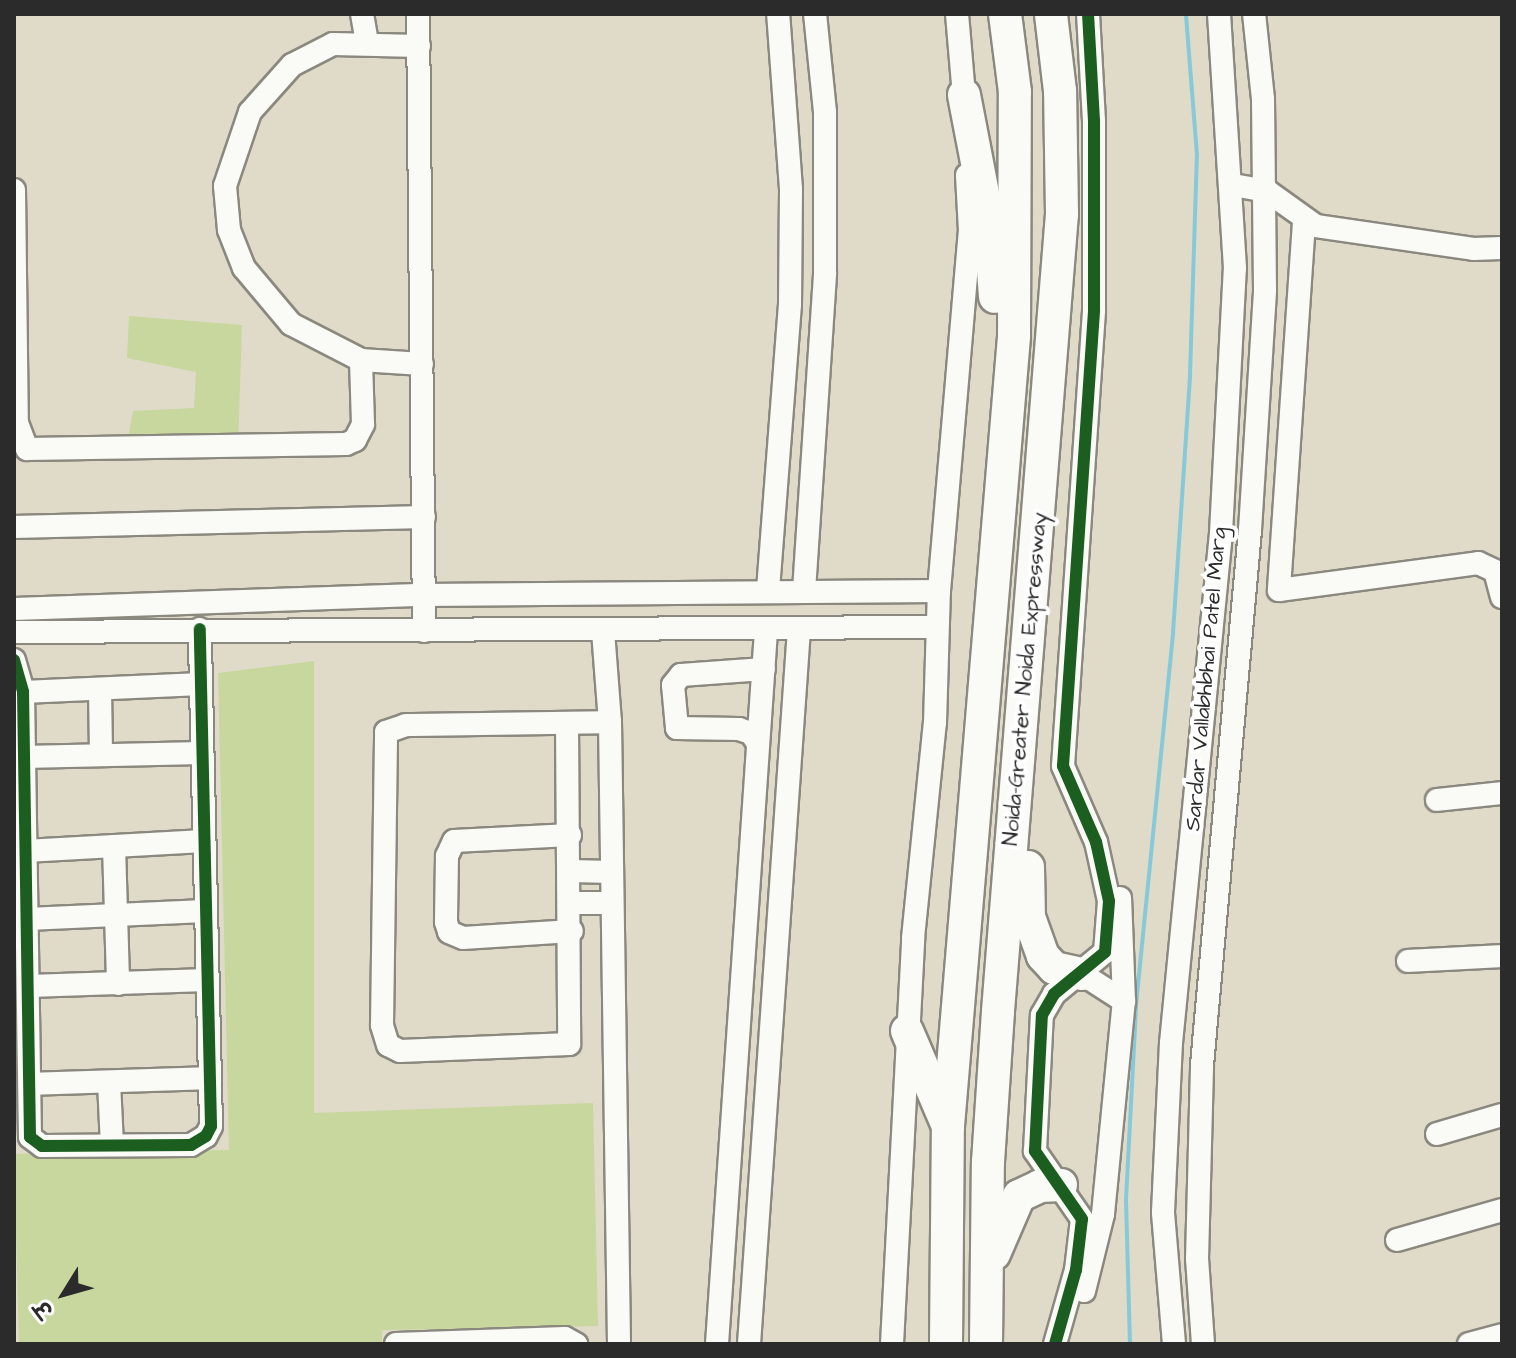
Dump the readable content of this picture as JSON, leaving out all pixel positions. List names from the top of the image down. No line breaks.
{"streets":{"highway":["Noida-Greater Noida Expressway"],"street":["Sardar Vallabhbhai Patel Marg"]},"north":"bottom left"}
